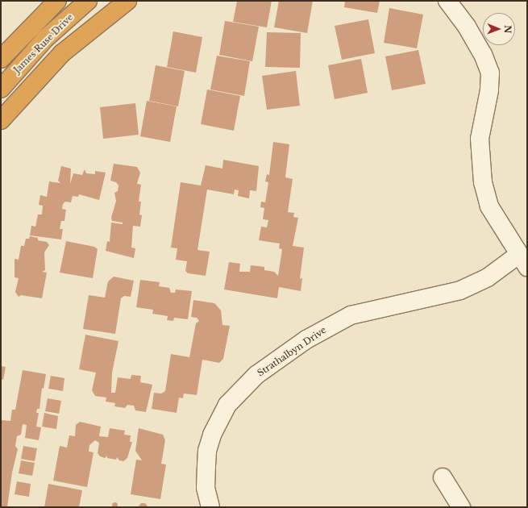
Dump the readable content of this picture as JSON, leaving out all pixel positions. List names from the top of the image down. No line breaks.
{"streets":{"highway":["James Ruse Drive"],"street":["Strathalbyn Drive"]},"north":"right"}
